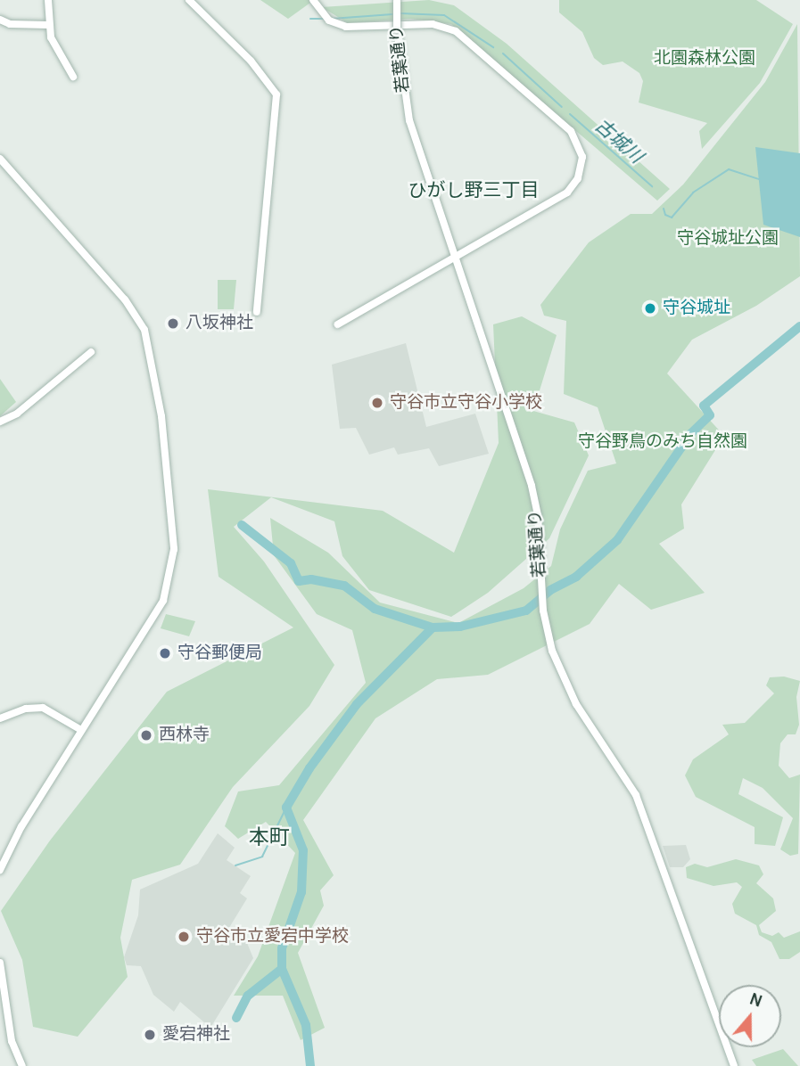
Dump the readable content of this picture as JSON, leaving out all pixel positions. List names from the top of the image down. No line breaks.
{"streets":{"street":["若葉通り"]},"districts":["ひがし野三丁目","本町"],"water":["古城川"],"parks":["北園森林公園","守谷城址公園","守谷野鳥のみち自然園"],"places":["守谷城址","八坂神社","守谷市立守谷小学校","守谷郵便局","西林寺","守谷市立愛宕中学校","愛宕神社"],"north":"top"}
